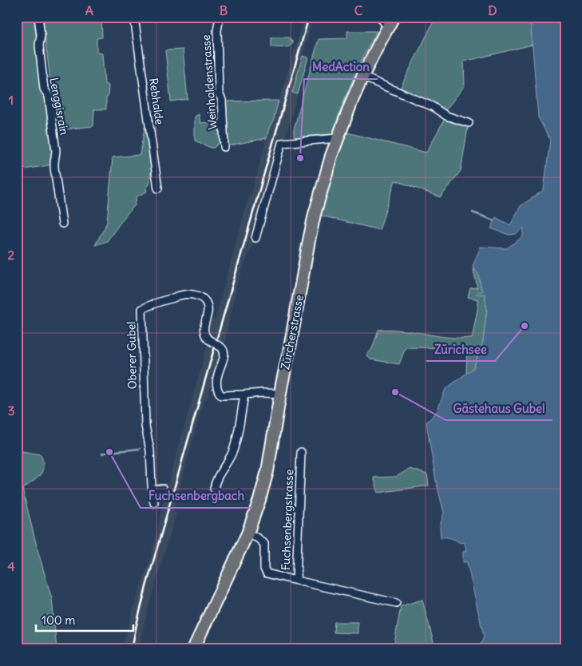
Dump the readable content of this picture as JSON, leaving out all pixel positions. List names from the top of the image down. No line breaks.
{"streets":{"main road":["Zürcherstrasse"],"street":["Weinhaldenstrasse","Rebhalde","Lenggisrain","Oberer Gubel","Fuchsenbergstrasse"]},"crossings":[["Zürcherstrasse","Oberer Gubel"],["Zürcherstrasse","Fuchsenbergstrasse"]],"places":["MedAction","Zürichsee","Gästehaus Gubel","Fuchsenbergbach"],"scale_bar":"100 m","grid":{"columns":["A","B","C","D"],"rows":["1","2","3","4"]}}
